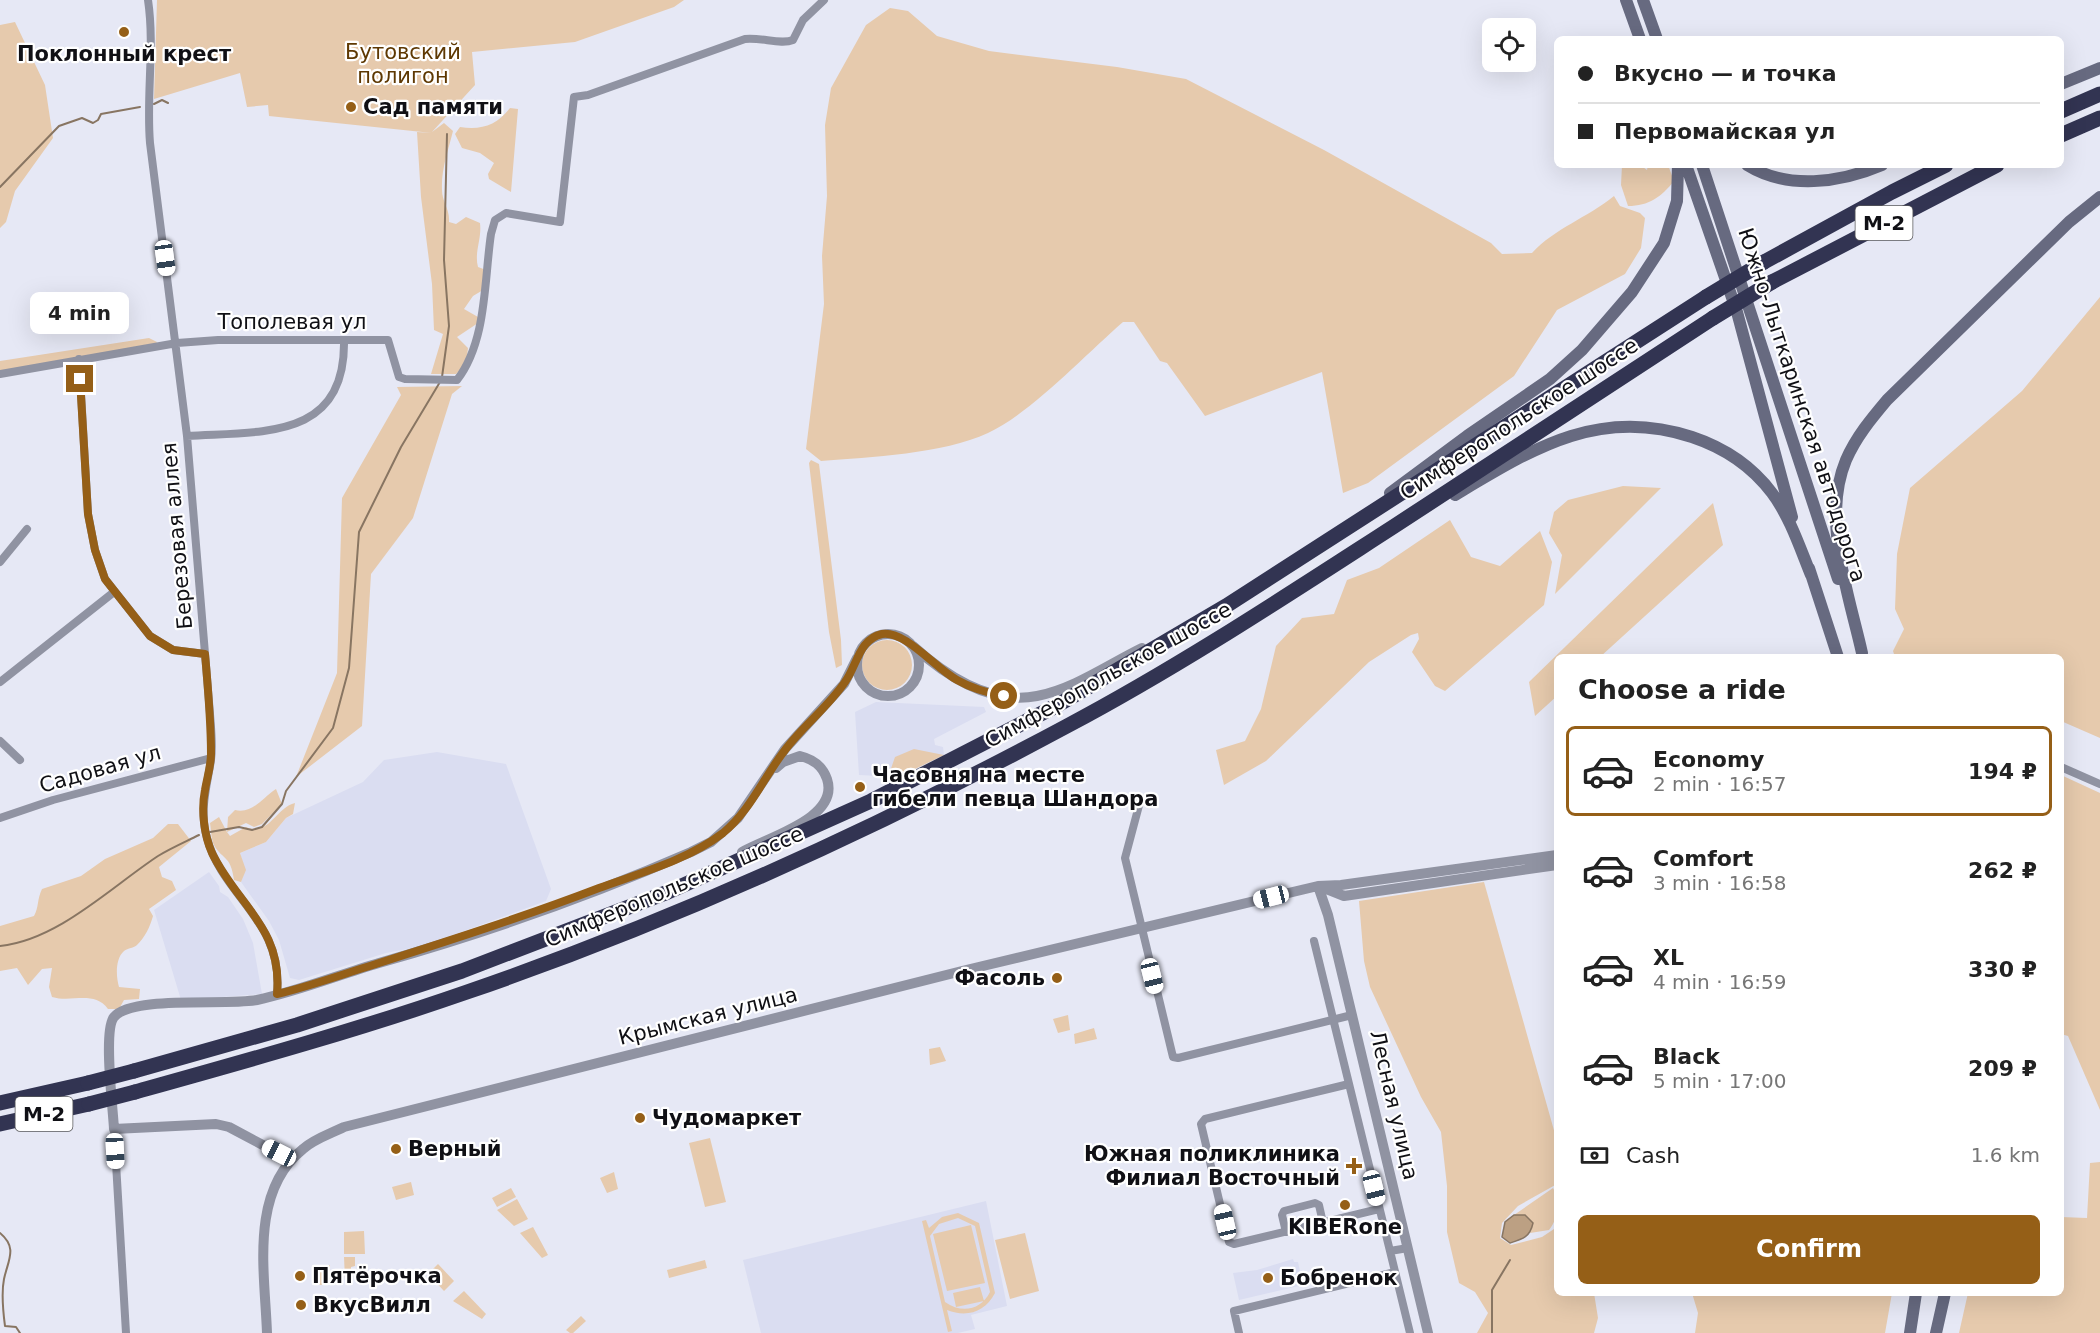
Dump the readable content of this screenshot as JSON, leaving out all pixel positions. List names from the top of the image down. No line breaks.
{"streets":{"highway":["М-2","Симферопольское шоссе"],"main road":["Южно-Лыткаринская автодорога"],"street":["Тополевая ул","Березовая аллея","Садовая ул","Крымская улица","Лесная улица"]},"crossings":[["Тополевая ул","Березовая аллея"],["Березовая аллея","Садовая ул"],["Крымская улица","Лесная улица"]],"parks":["Бутовский полигон"],"places":{"other":["Поклонный крест","Сад памяти","Часовня на месте гибели певца Шандора","Фасоль","Чудомаркет","Верный","KIBERone","Пятёрочка","Бобренок","ВкусВилл"],"health":["Южная поликлиника Филиал Восточный"]},"page":{"banner":["Вкусно — и точка","Первомайская ул"],"bubble":"4 min","heading":"Choose a ride","list":[{"name":"Economy","note":"2 min · 16:57","value":"194 ₽"},{"name":"Comfort","note":"3 min · 16:58","value":"262 ₽"},{"name":"XL","note":"4 min · 16:59","value":"330 ₽"},{"name":"Black","note":"5 min · 17:00","value":"209 ₽"}],"pay":["Cash","1.6 km"],"buttons":"Confirm"}}
